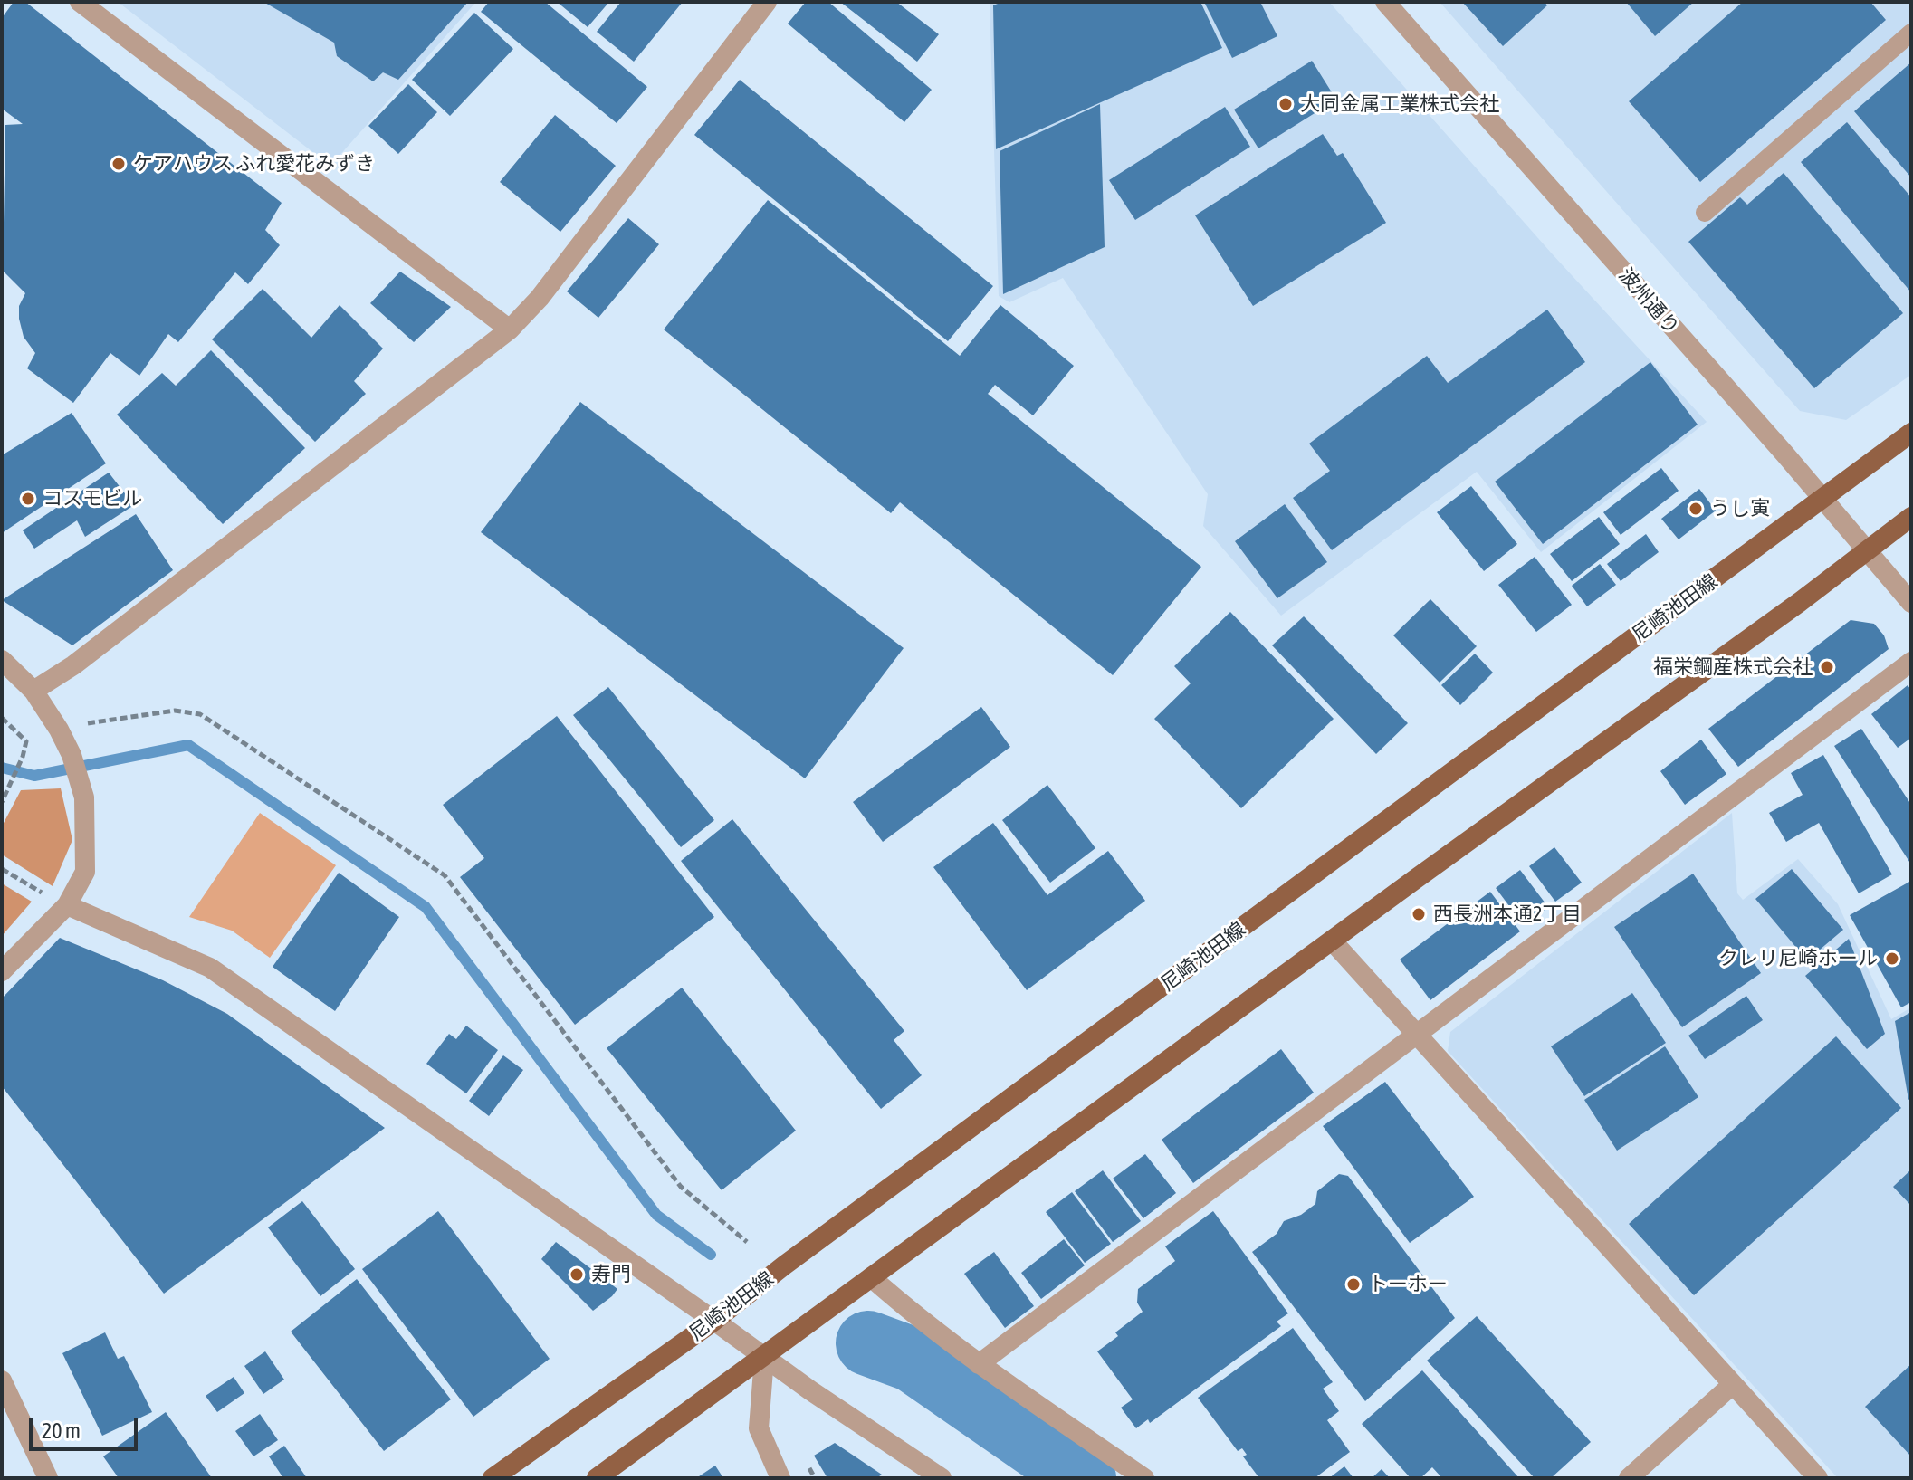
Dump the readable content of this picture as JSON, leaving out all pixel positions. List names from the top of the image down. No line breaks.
{"streets":{"main road":["尼崎池田線"],"street":["波州通り"]},"crossings":[["波州通り","尼崎池田線"]],"places":["大同金属工業株式会社","ケアハウス ふれ愛花みずき","コスモビル","うし寅","福栄鋼産株式会社","西長洲本通2丁目","クレリ尼崎ホール","寿門","トーホー"],"scale_bar":"20 m"}
